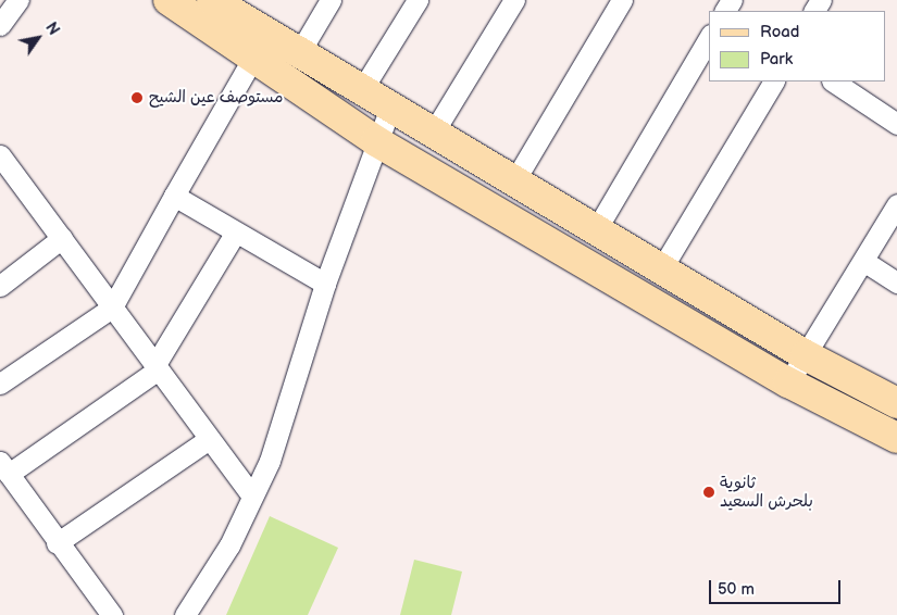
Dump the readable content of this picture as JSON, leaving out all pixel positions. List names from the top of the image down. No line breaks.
{"places":["مستوصف عين الشيح","ثانوية بلحرش السعيد"],"legend":["Road","Park"],"scale_bar":"50 m","north":"top right"}
